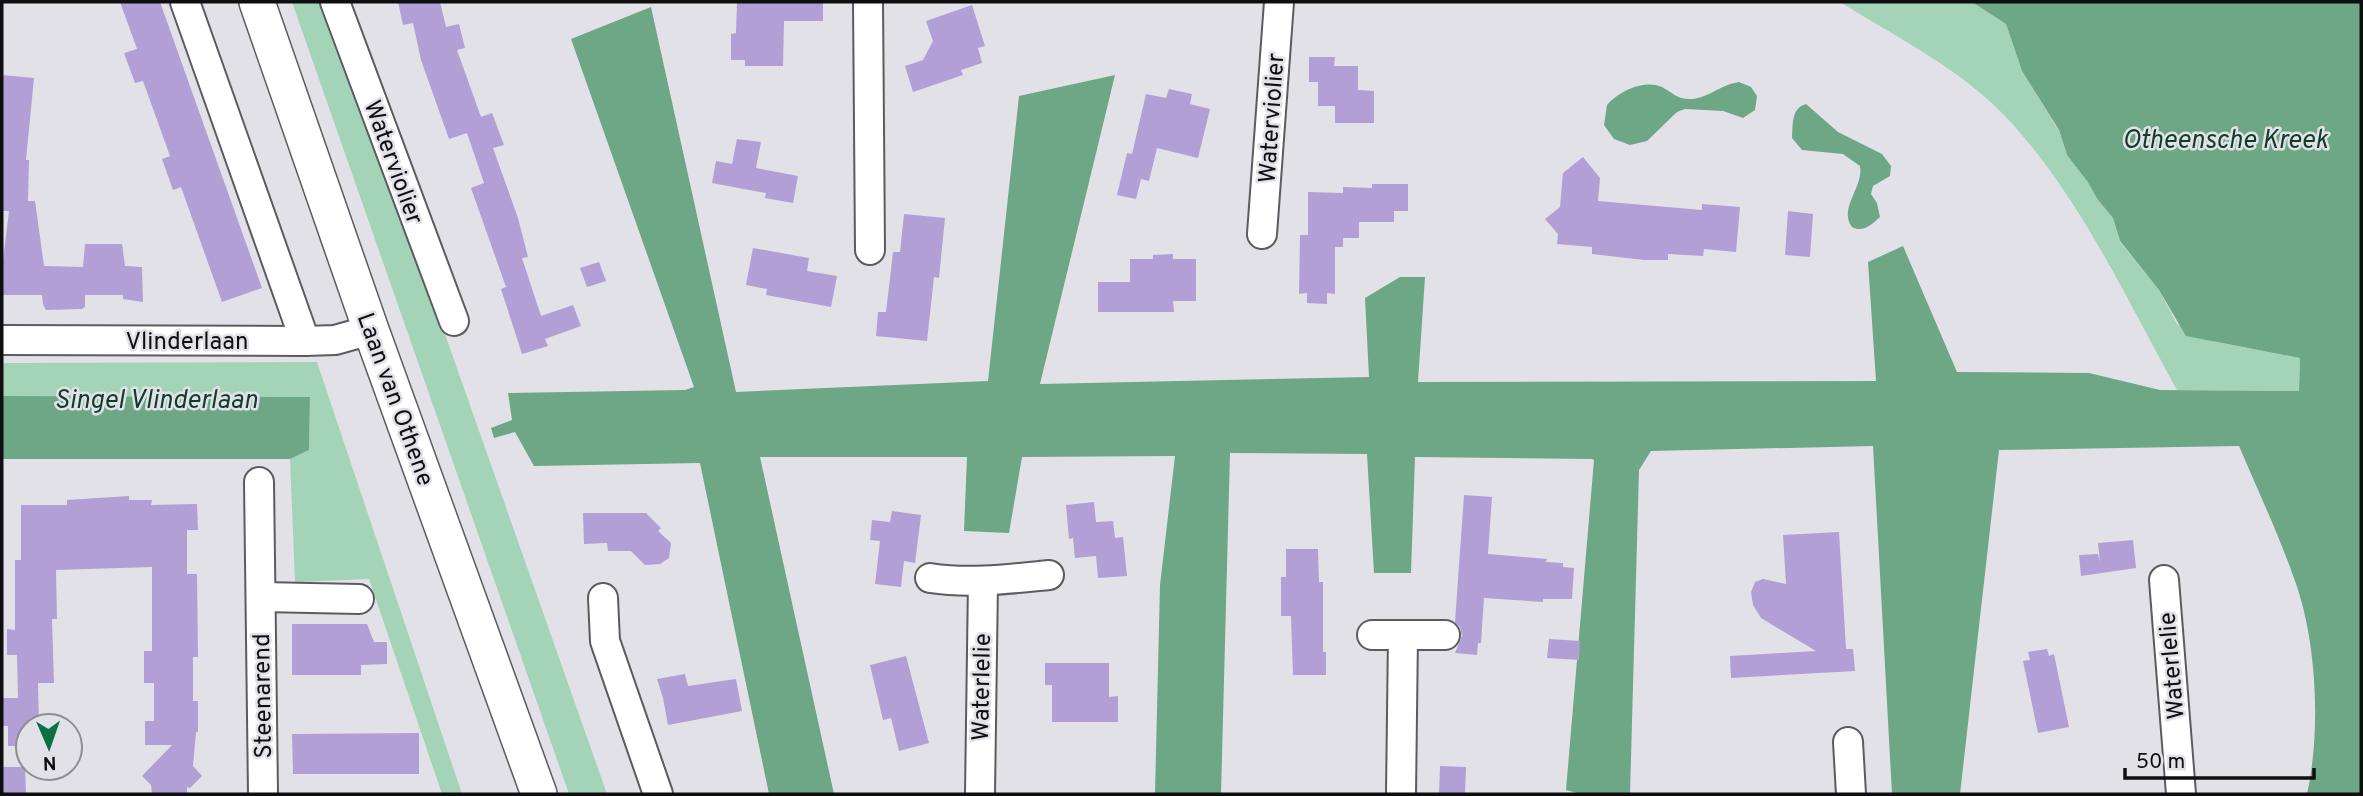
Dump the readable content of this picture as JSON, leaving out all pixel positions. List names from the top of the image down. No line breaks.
{"streets":{"street":["Waterviolier","Vlinderlaan","Laan van Othene","Waterlelie","Steenarend"]},"crossings":[["Vlinderlaan","Laan van Othene"]],"water":["Otheensche Kreek","Singel Vlinderlaan"],"scale_bar":"50 m","north":"bottom"}
